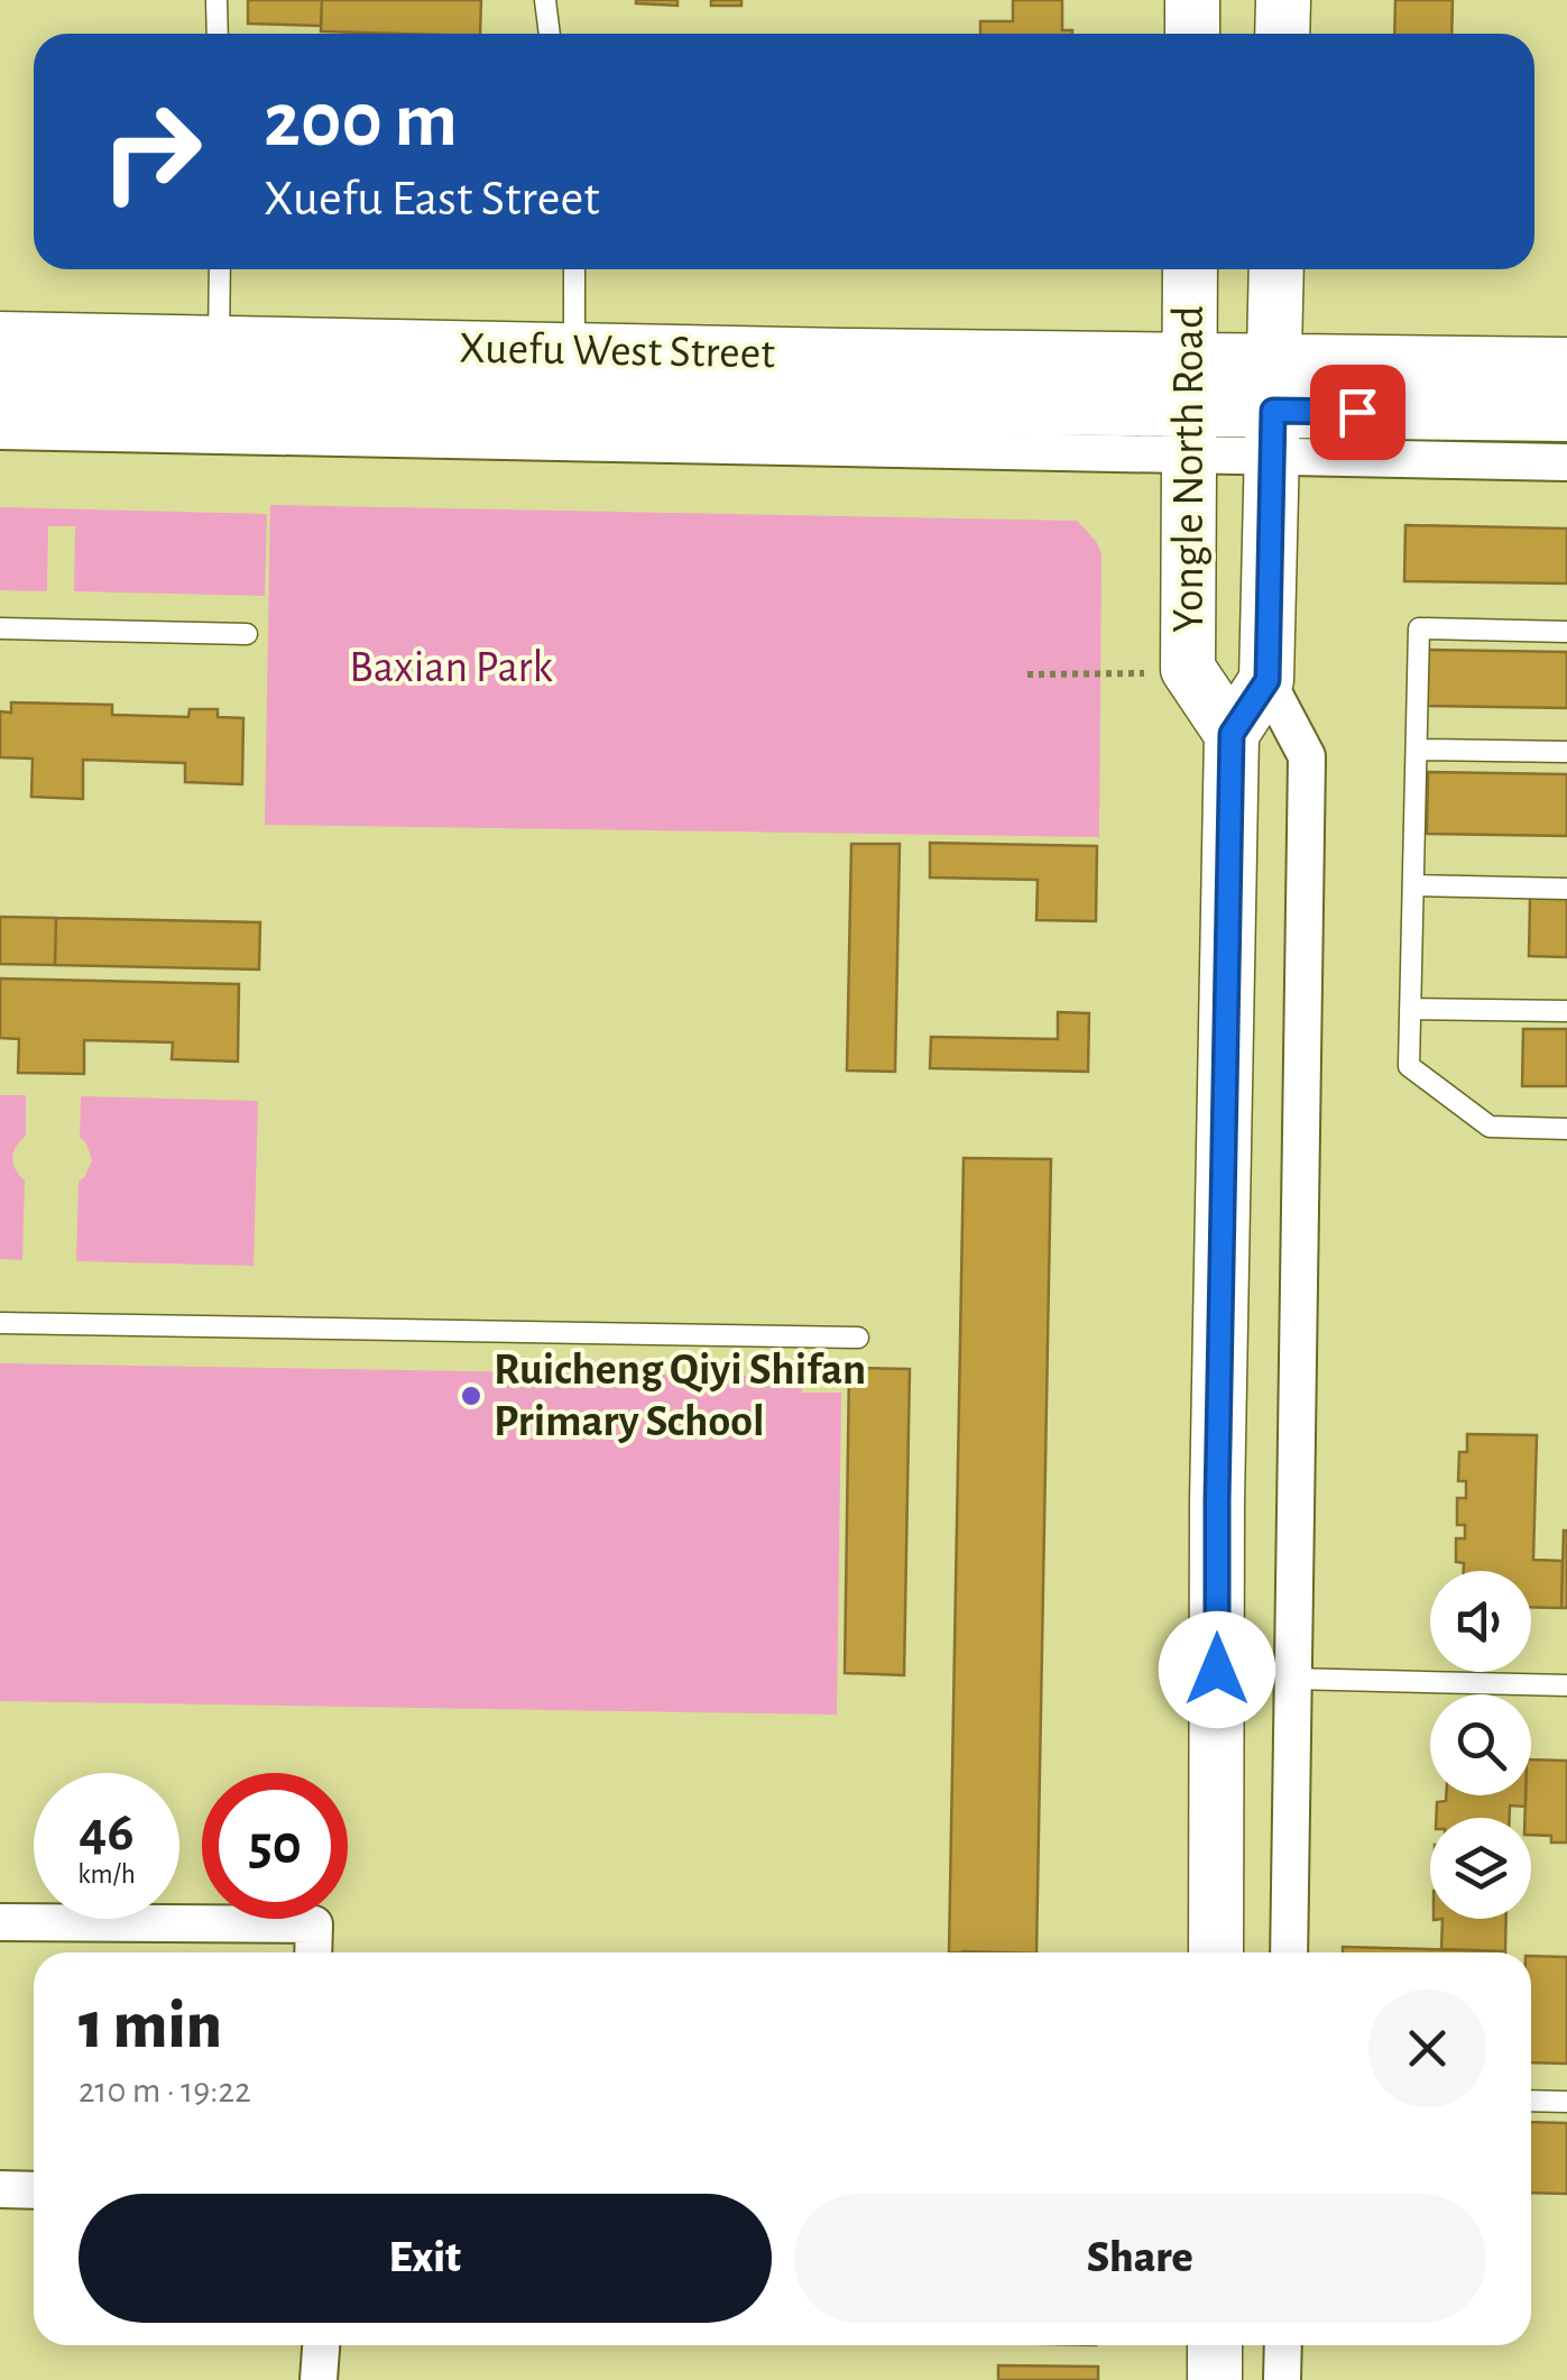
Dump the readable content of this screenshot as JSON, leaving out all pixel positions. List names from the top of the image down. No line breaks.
{"streets":{"street":["Xuefu West Street","Yongle North Road"]},"crossings":[["Xuefu West Street","Yongle North Road"]],"parks":["Baxian Park"],"places":["Ruicheng Qiyi Shifan Primary School"],"page":{"turn":["200 m","Xuefu East Street"],"speed":"46 km/h","limit":"50","heading":["1 min","210 m · 19:22"],"buttons":["Exit","Share"]}}
